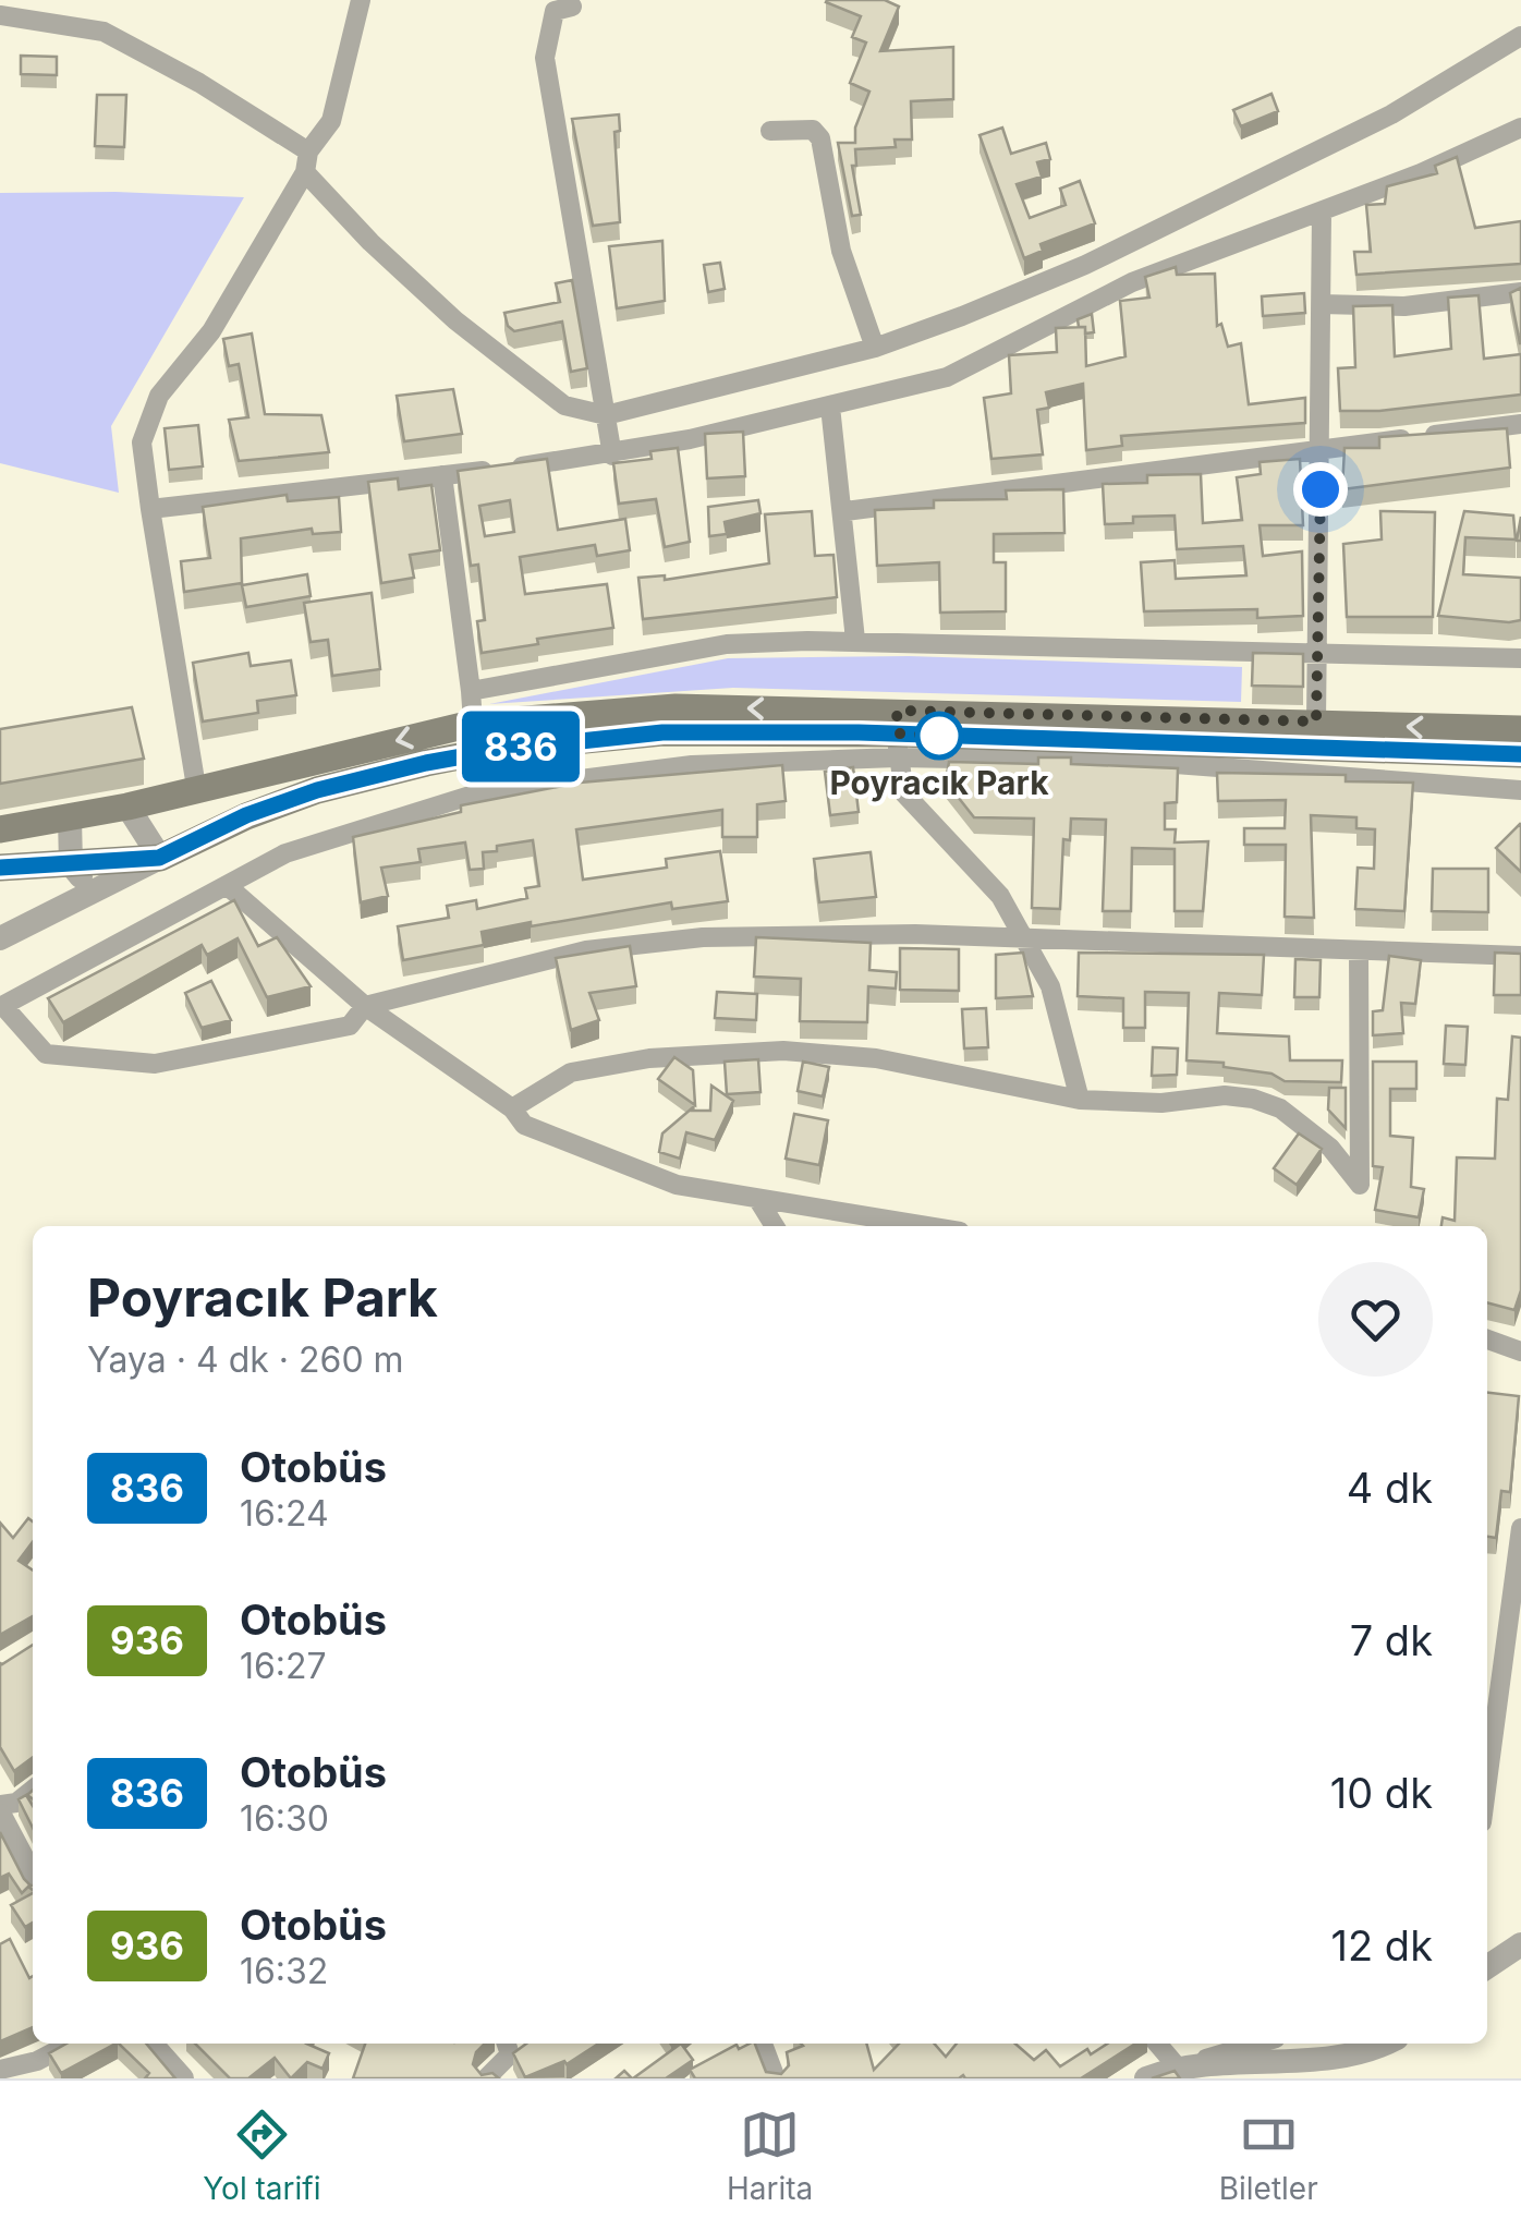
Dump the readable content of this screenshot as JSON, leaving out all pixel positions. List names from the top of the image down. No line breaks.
{"places":["Poyracık Park"],"lines":["bus line 836"],"page":{"on_map":"836","heading":["Poyracık Park","Yaya · 4 dk · 260 m"],"list":[{"mark":"836","name":"Otobüs","note":"16:24","value":"4 dk"},{"mark":"936","name":"Otobüs","note":"16:27","value":"7 dk"},{"mark":"836","name":"Otobüs","note":"16:30","value":"10 dk"},{"mark":"936","name":"Otobüs","note":"16:32","value":"12 dk"}],"tabs":["Yol tarifi","Harita","Biletler"]}}
